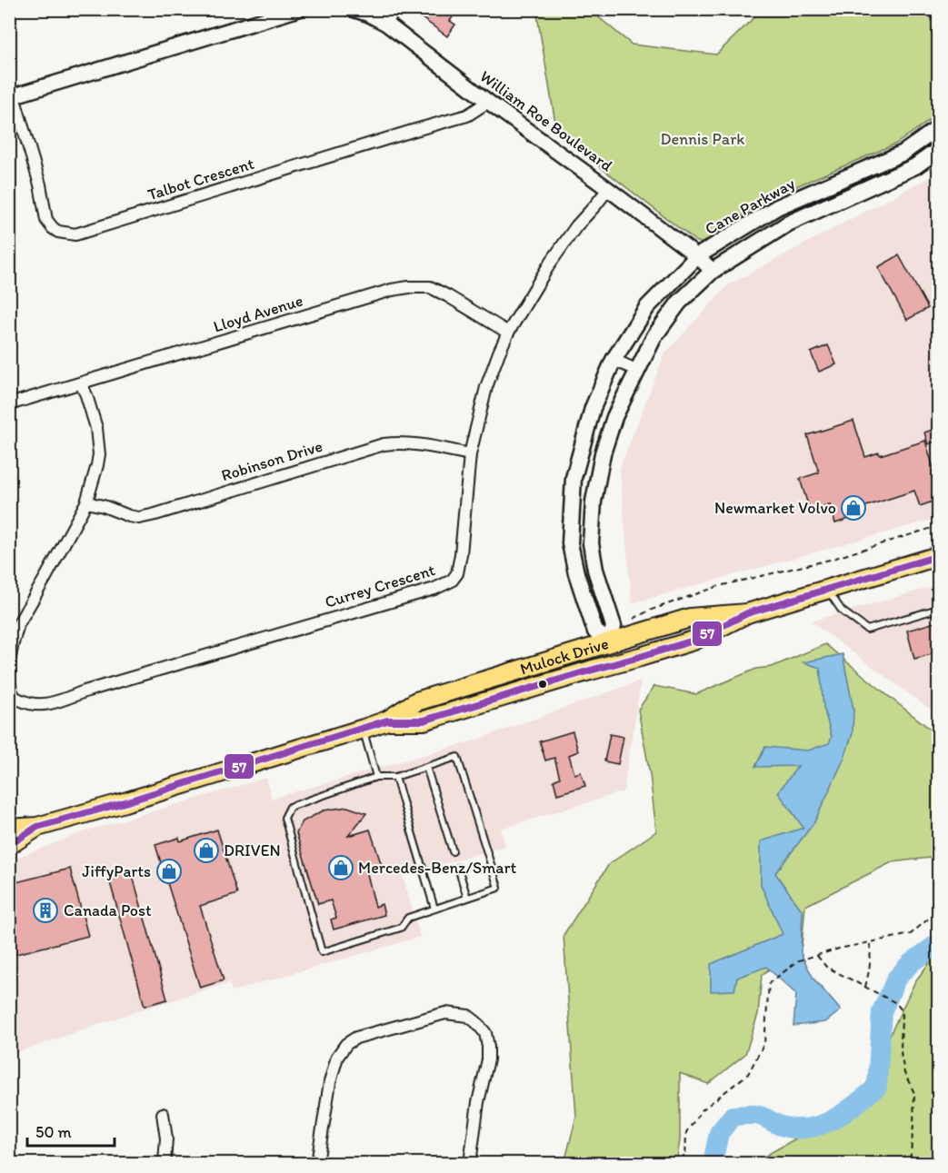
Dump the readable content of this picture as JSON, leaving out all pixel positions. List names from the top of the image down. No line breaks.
{"streets":{"main road":["Cane Parkway","Mulock Drive"],"street":["William Roe Boulevard","Talbot Crescent","Lloyd Avenue","Robinson Drive","Currey Crescent"]},"crossings":[["William Roe Boulevard","Talbot Crescent"],["William Roe Boulevard","Cane Parkway"],["William Roe Boulevard","Currey Crescent"],["Cane Parkway","Mulock Drive"],["Lloyd Avenue","Currey Crescent"],["Robinson Drive","Currey Crescent"]],"parks":["Dennis Park"],"places":{"shop":["Newmarket Volvo","DRIVEN","Mercedes-Benz/Smart","JiffyParts"],"building":["Canada Post"]},"lines":["transit line 57"],"scale_bar":"50 m"}
